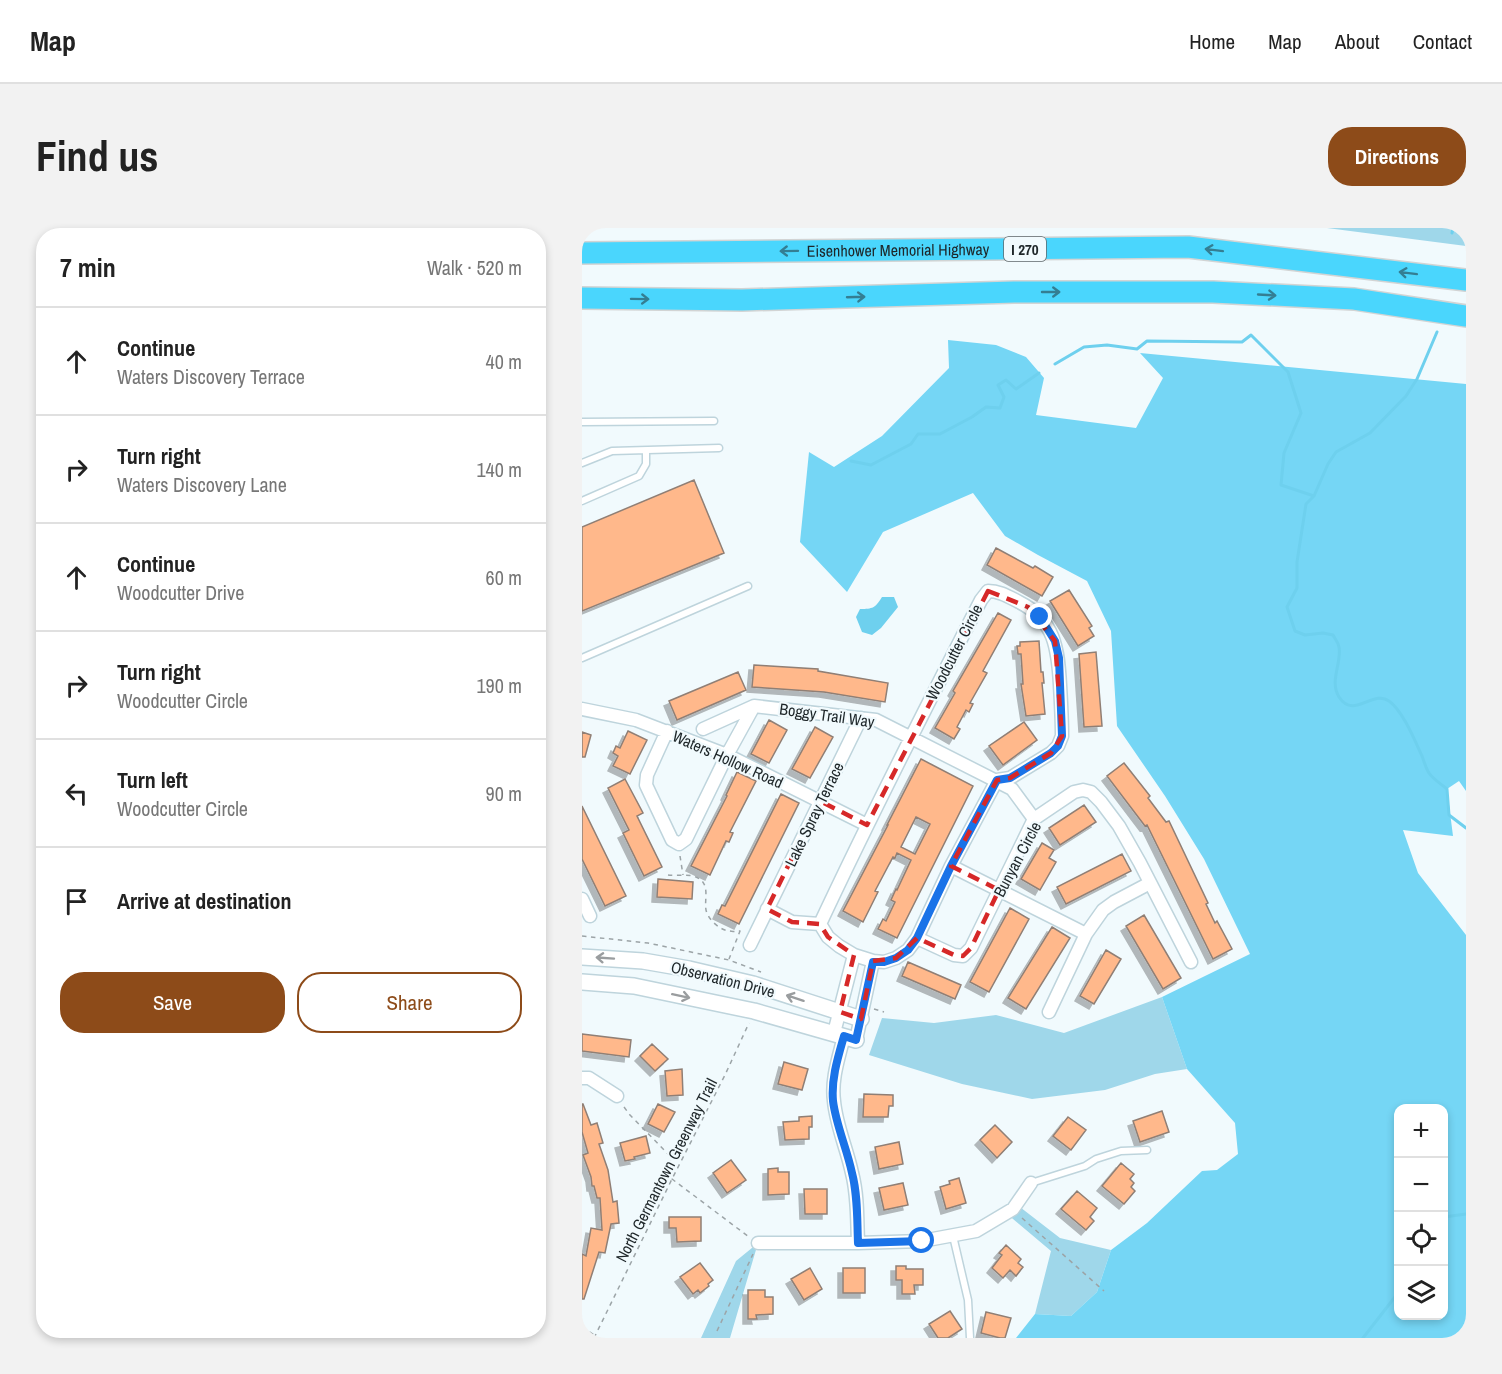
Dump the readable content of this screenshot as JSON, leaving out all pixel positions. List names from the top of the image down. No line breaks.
{"streets":{"highway":["I 270","Eisenhower Memorial Highway"],"street":["Woodcutter Circle","Boggy Trail Way","Waters Hollow Road","Lake Spray Terrace","Bunyan Circle","Observation Drive"],"path":["North Germantown Greenway Trail"]},"crossings":[["Woodcutter Circle","Boggy Trail Way"],["Woodcutter Circle","Waters Hollow Road"],["Boggy Trail Way","Lake Spray Terrace"],["Boggy Trail Way","Bunyan Circle"],["Waters Hollow Road","Lake Spray Terrace"],["Observation Drive","North Germantown Greenway Trail"]],"page":{"header":"Map","nav":["Home","Map","About","Contact"],"buttons":["Directions",["Save","Share"]],"title":"Find us","heading":["7 min","Walk · 520 m"],"list":[["Continue","Waters Discovery Terrace","40 m"],["Turn right","Waters Discovery Lane","140 m"],["Continue","Woodcutter Drive","60 m"],["Turn right","Woodcutter Circle","190 m"],["Turn left","Woodcutter Circle","90 m"],"Arrive at destination"],"map_buttons":["+","−"]}}
